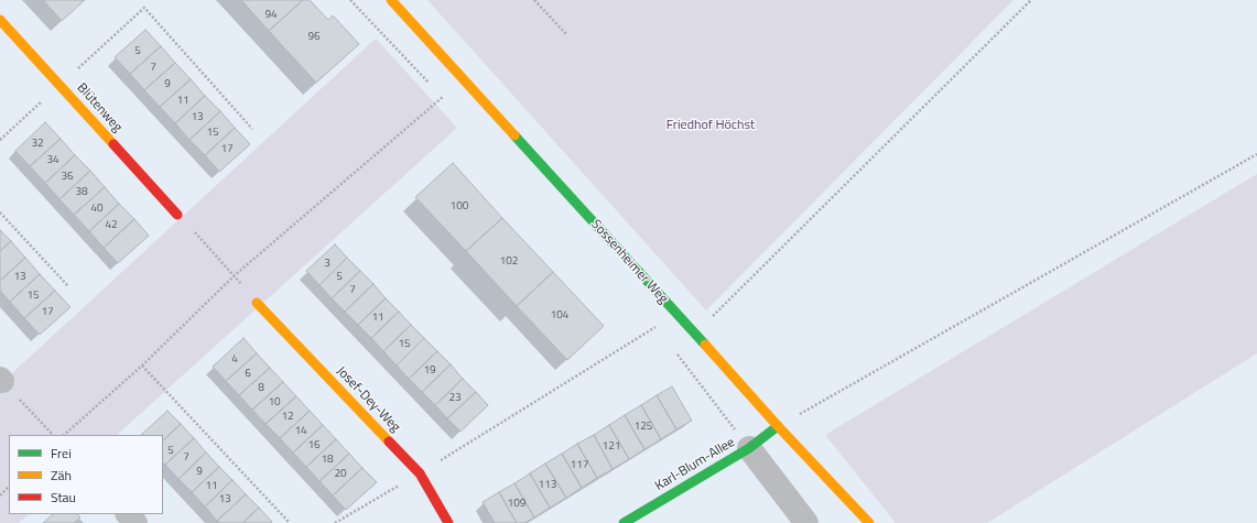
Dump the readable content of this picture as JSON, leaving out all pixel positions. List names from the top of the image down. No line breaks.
{"streets":{"street":["Blütenweg","Sossenheimer Weg","Josef-Dey-Weg","Karl-Blum-Allee"]},"crossings":[["Sossenheimer Weg","Karl-Blum-Allee"]],"parks":["Friedhof Höchst"],"house_numbers":["94","96","5","7","9","11","13","15","32","17","34","36","38","100","40","42","102","3","13","5","7","15","17","104","11","15","4","19","6","8","23","10","12","125","14","16","121","5","7","18","117","9","20","113","11","13","109"],"legend":["Frei","Zäh","Stau"]}
